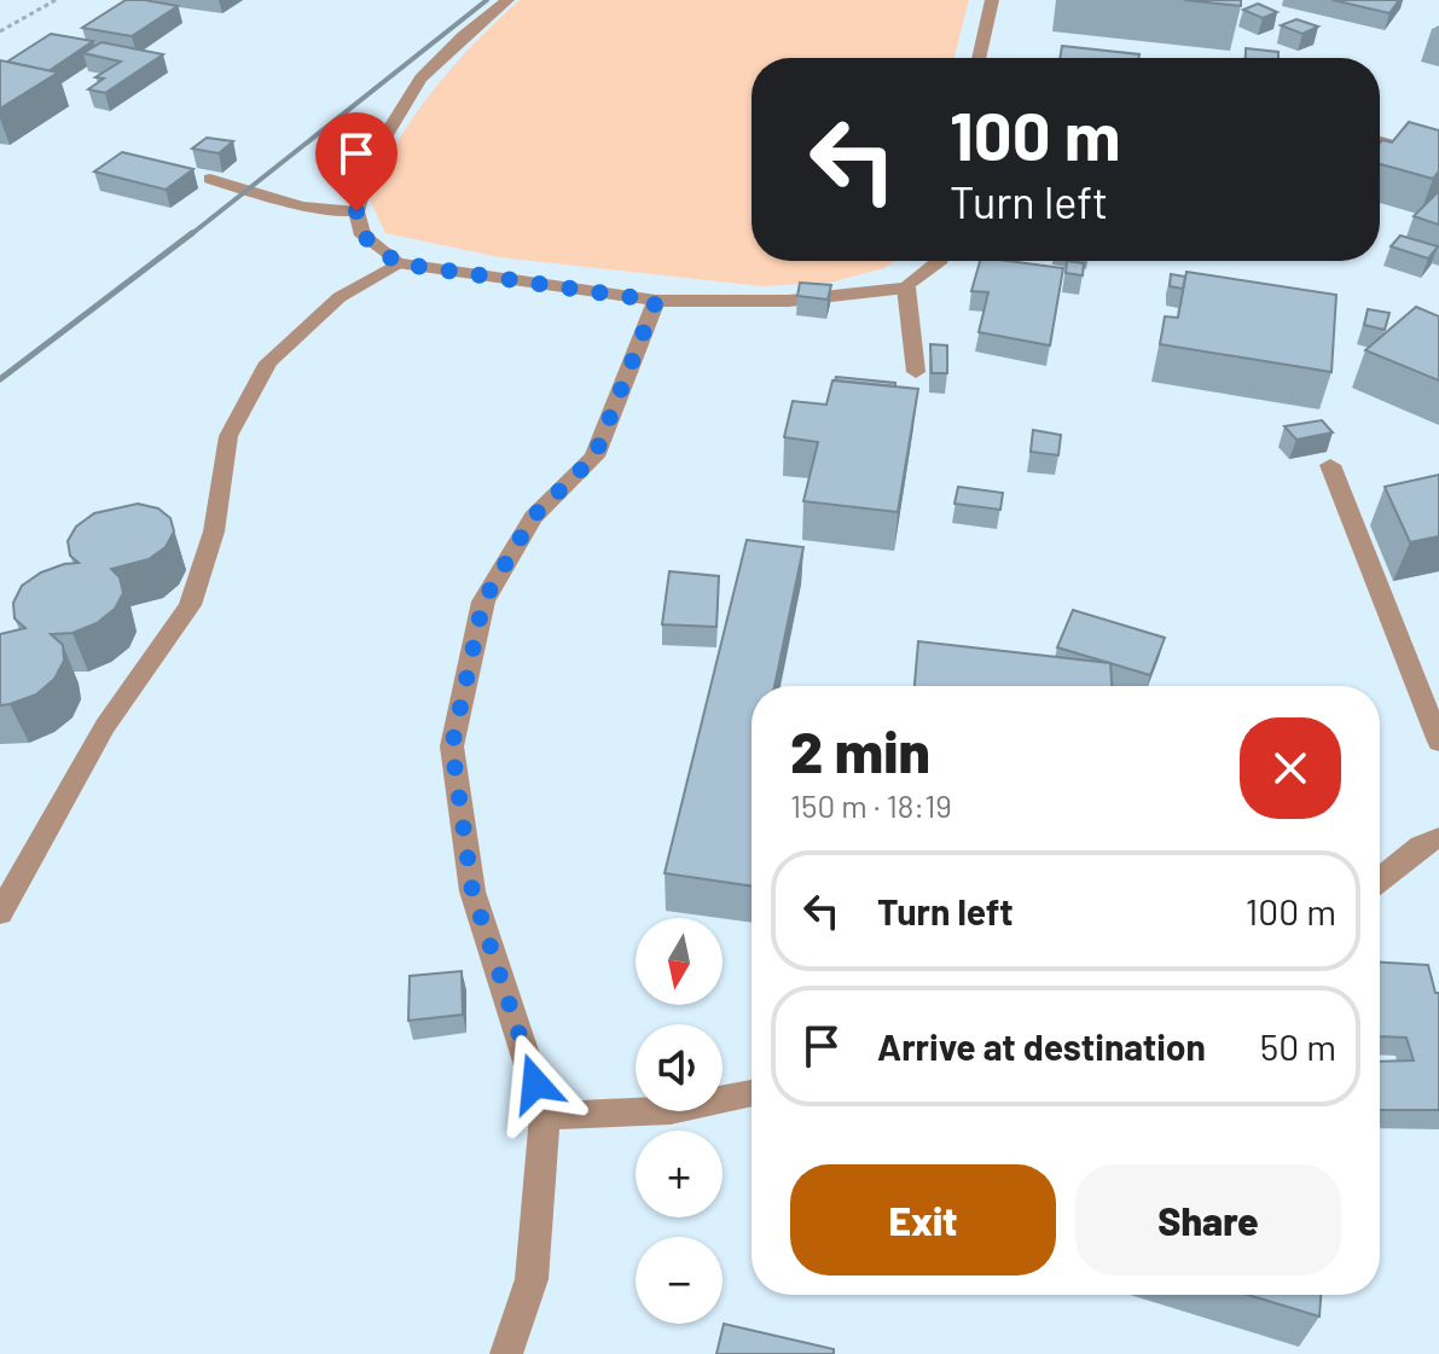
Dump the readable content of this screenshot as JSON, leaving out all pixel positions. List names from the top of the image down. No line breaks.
{"north":"bottom","page":{"turn":["100 m","Turn left"],"heading":["2 min","150 m · 18:19"],"list":[{"name":"Turn left","value":"100 m"},{"name":"Arrive at destination","value":"50 m"}],"map_buttons":["+","−"],"buttons":["Exit","Share"]}}
